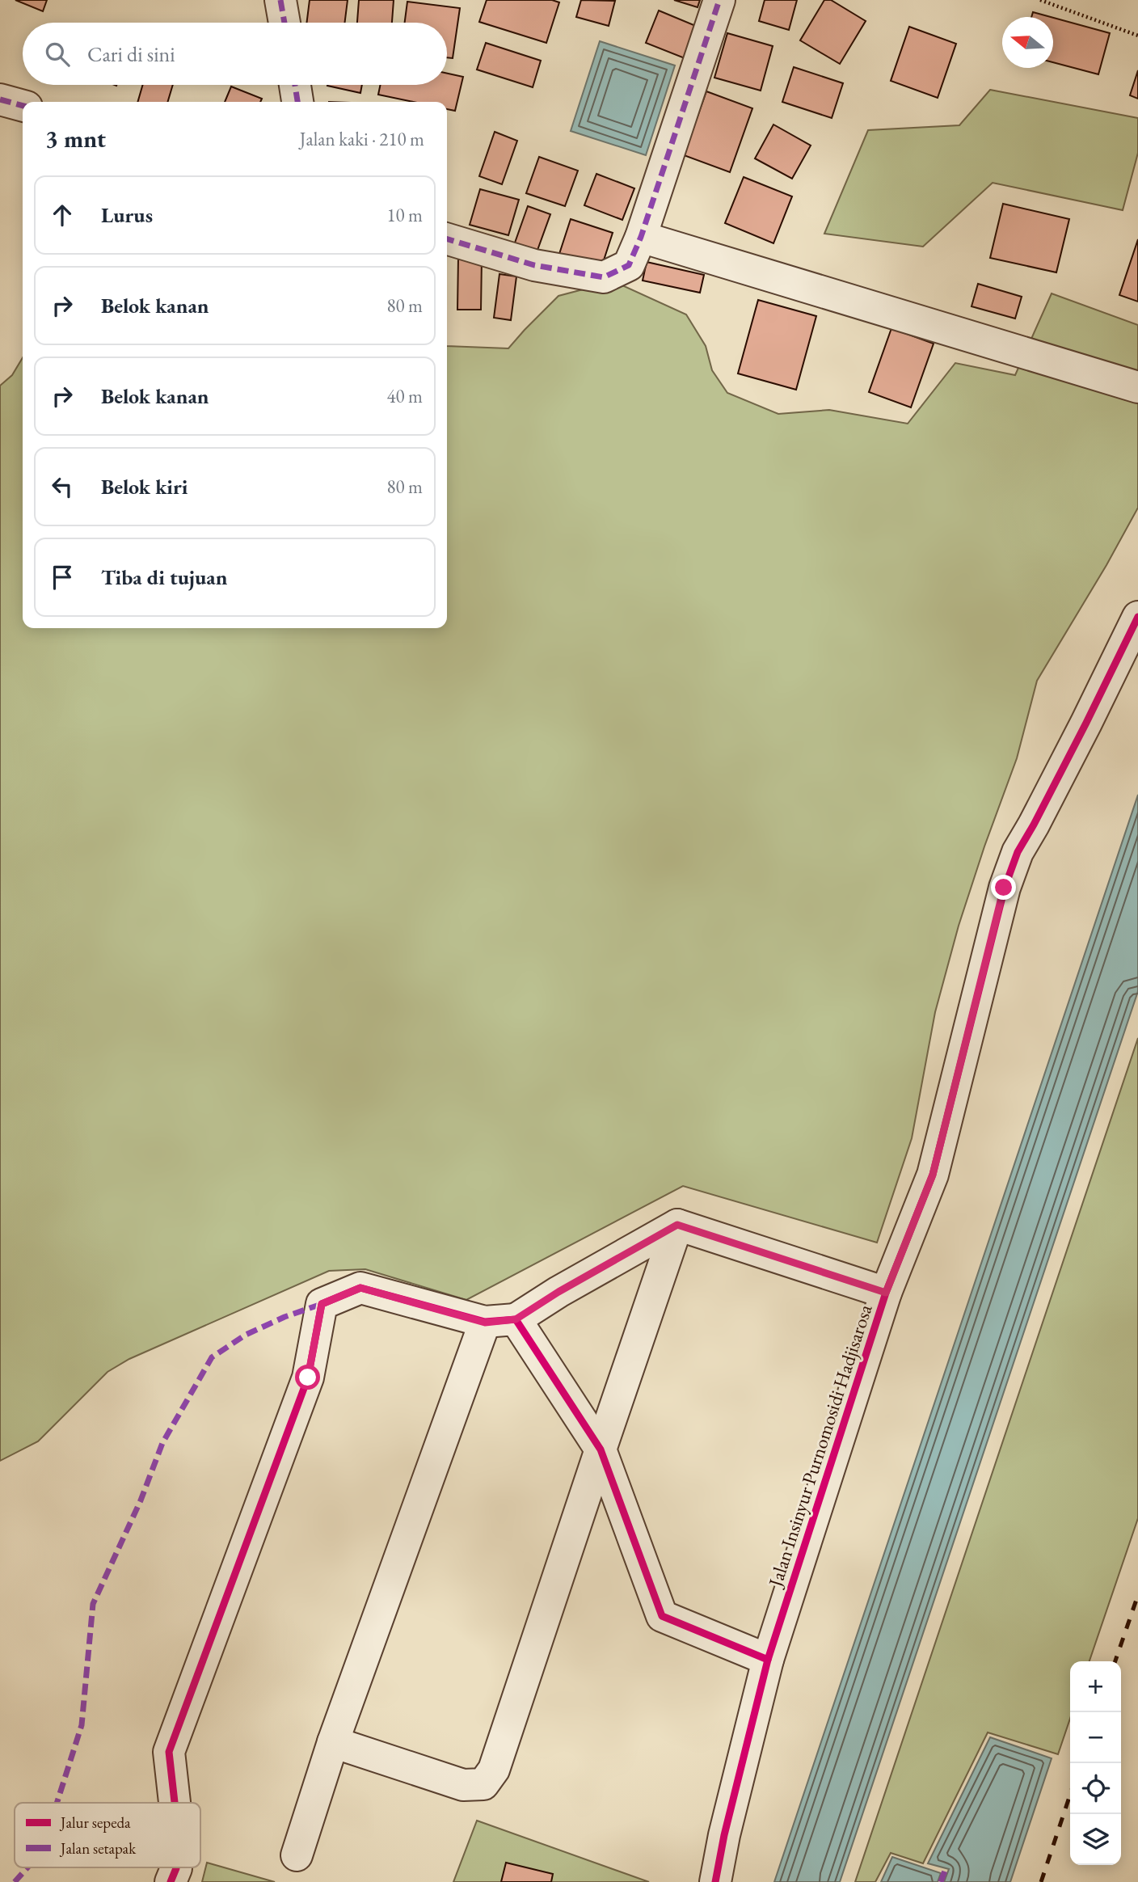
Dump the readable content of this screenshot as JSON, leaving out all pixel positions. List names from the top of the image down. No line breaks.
{"streets":{"street":["Jalan Insinyur Purnomosidi Hadjisarosa"]},"legend":["Jalur sepeda","Jalan setapak"],"north":"left","page":{"search":"Cari di sini","heading":["3 mnt","Jalan kaki · 210 m"],"list":[["Lurus","10 m"],["Belok kanan","80 m"],["Belok kanan","40 m"],["Belok kiri","80 m"],"Tiba di tujuan"],"map_buttons":["+","−"]}}
